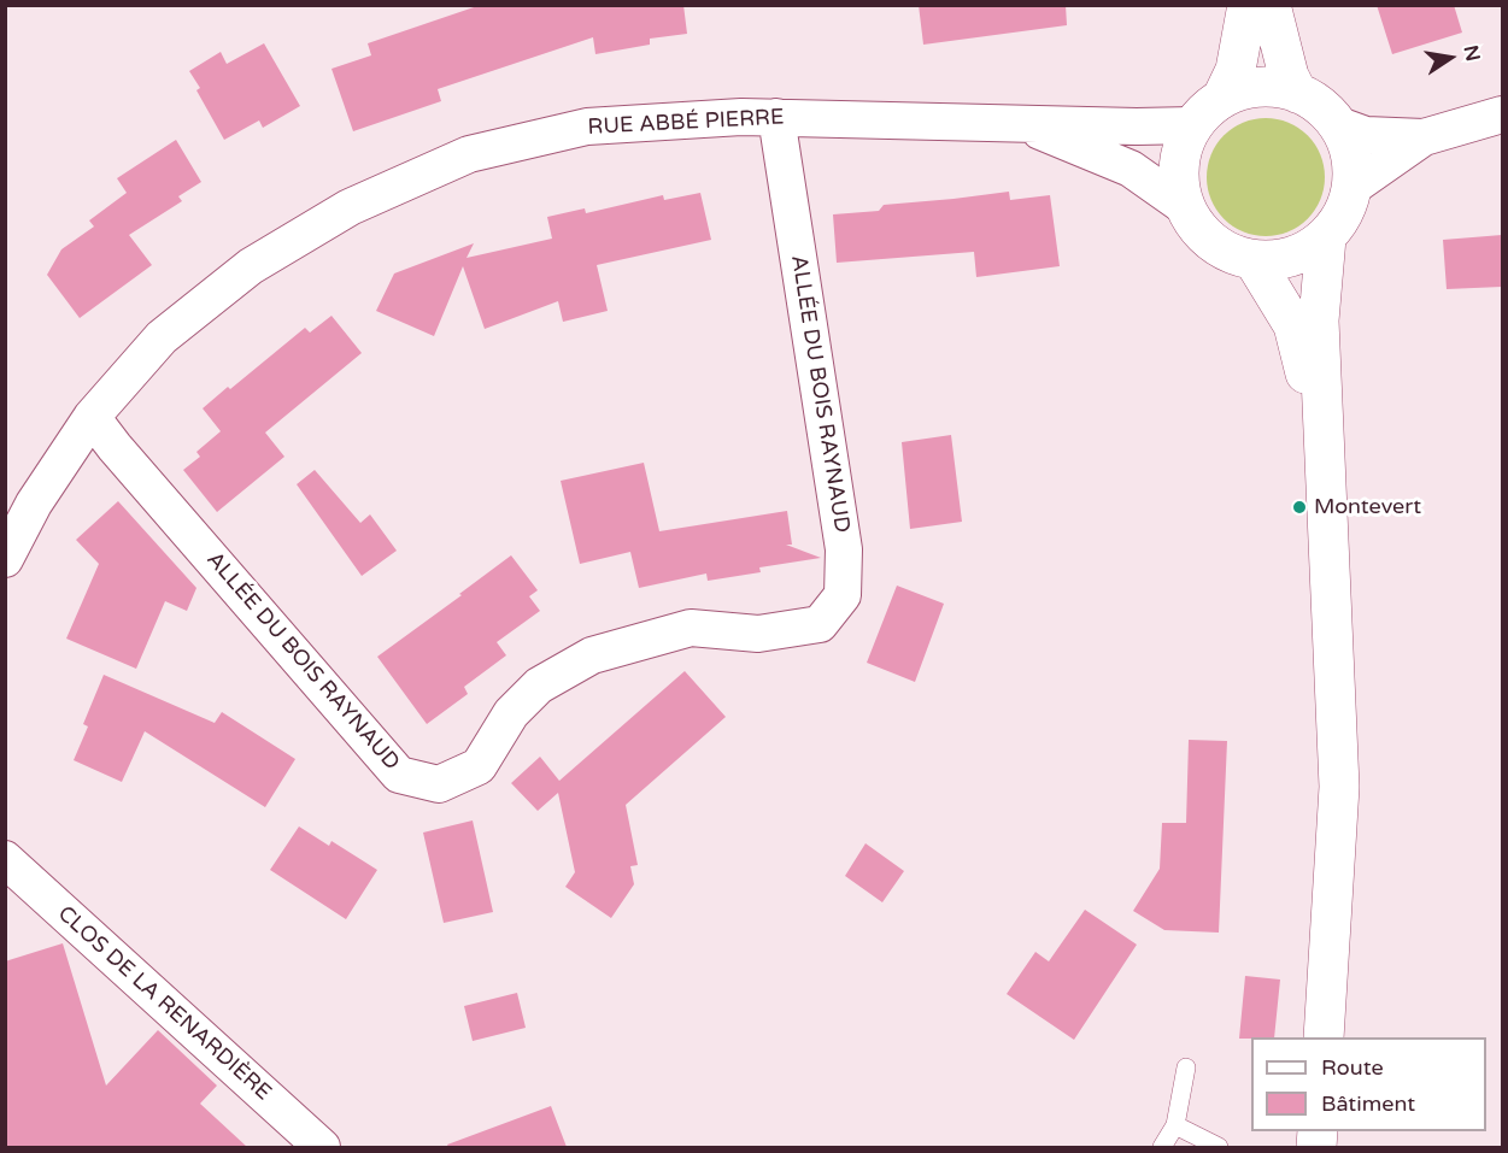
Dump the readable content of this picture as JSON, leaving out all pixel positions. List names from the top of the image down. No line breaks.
{"streets":{"street":["RUE ABBÉ PIERRE","ALLÉE DU BOIS RAYNAUD","CLOS DE LA RENARDIÈRE"]},"crossings":[["RUE ABBÉ PIERRE","ALLÉE DU BOIS RAYNAUD"]],"places":["Montevert"],"legend":["Route","Bâtiment"],"north":"right"}
